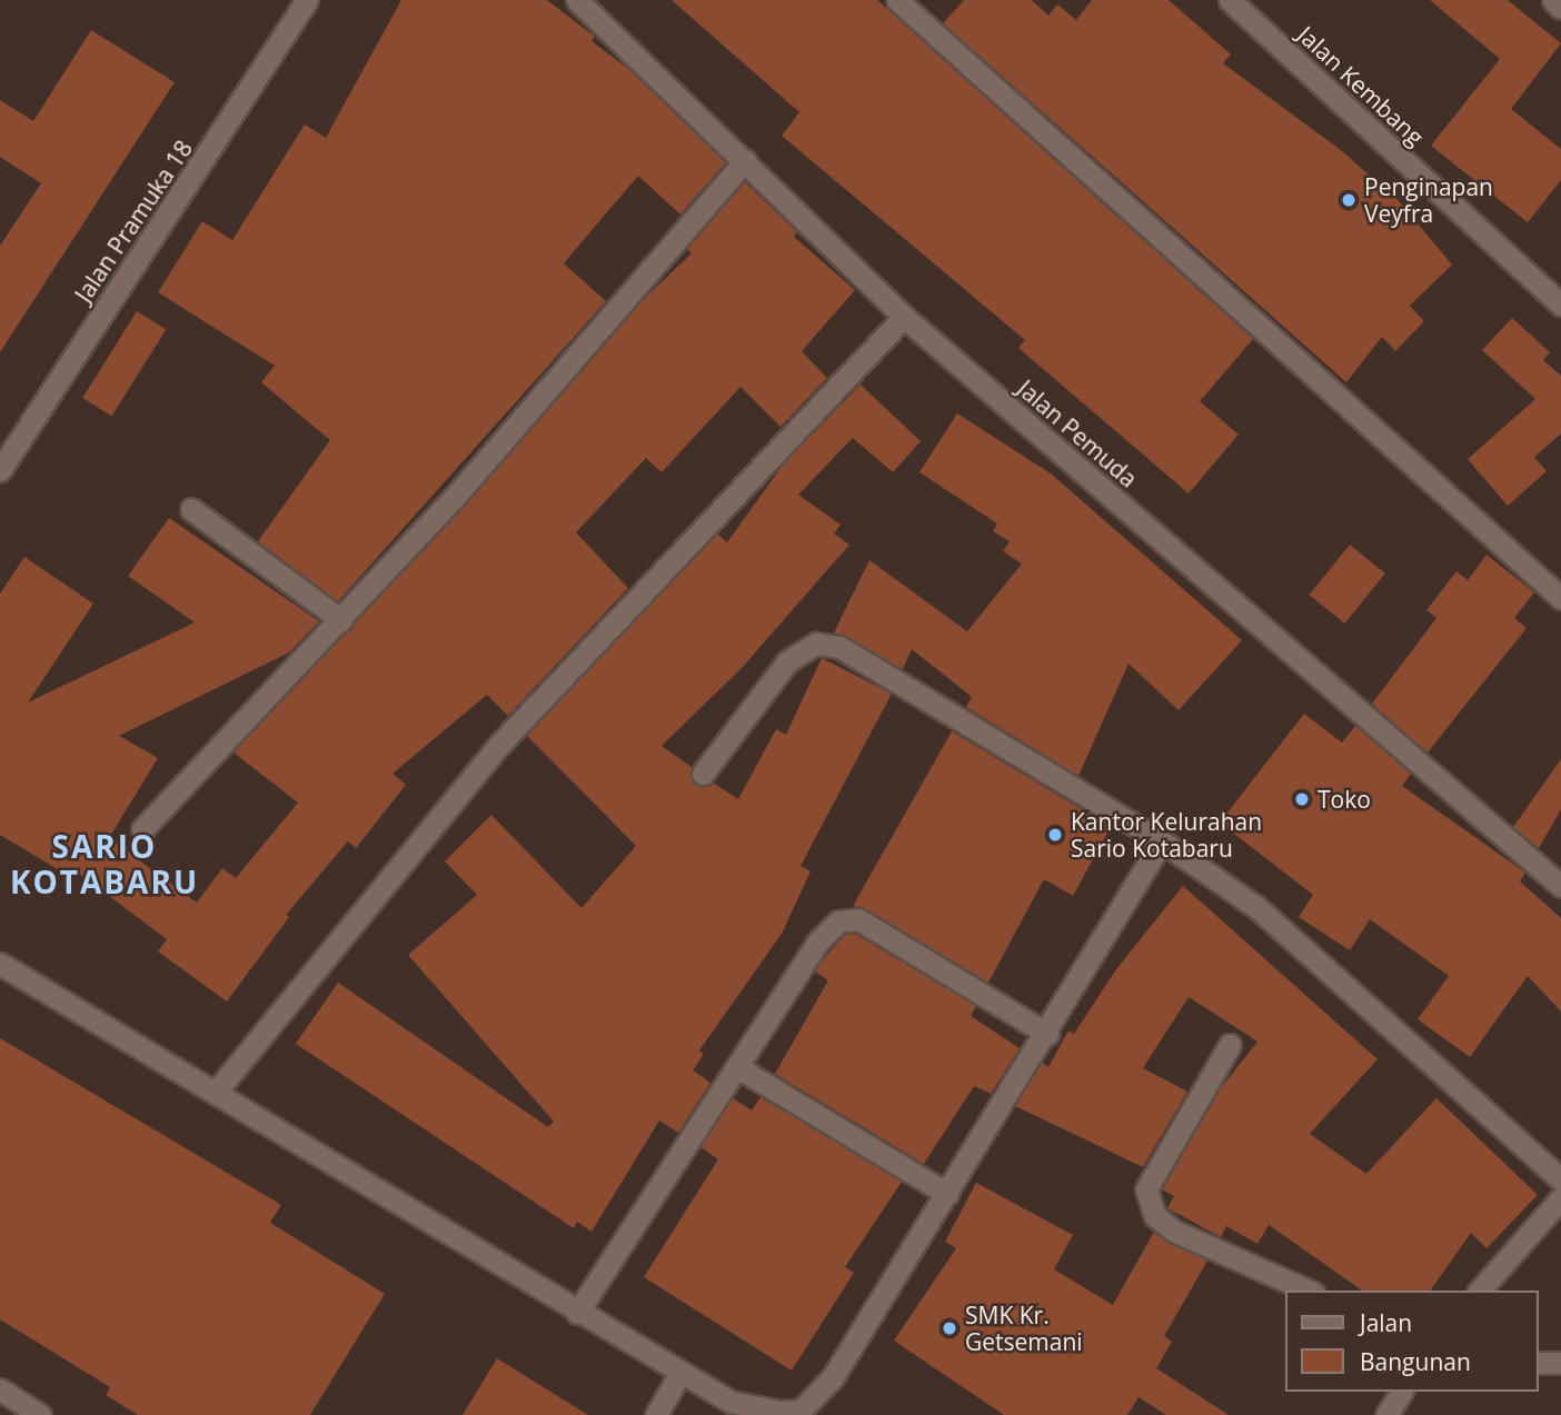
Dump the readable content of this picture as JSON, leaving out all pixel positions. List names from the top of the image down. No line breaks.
{"streets":{"street":["Jalan Kembang","Jalan Pramuka 18","Jalan Pemuda"]},"districts":["SARIO KOTABARU"],"places":["Penginapan Veyfra","Toko","Kantor Kelurahan Sario Kotabaru","SMK Kr. Getsemani"],"legend":["Jalan","Bangunan"]}
